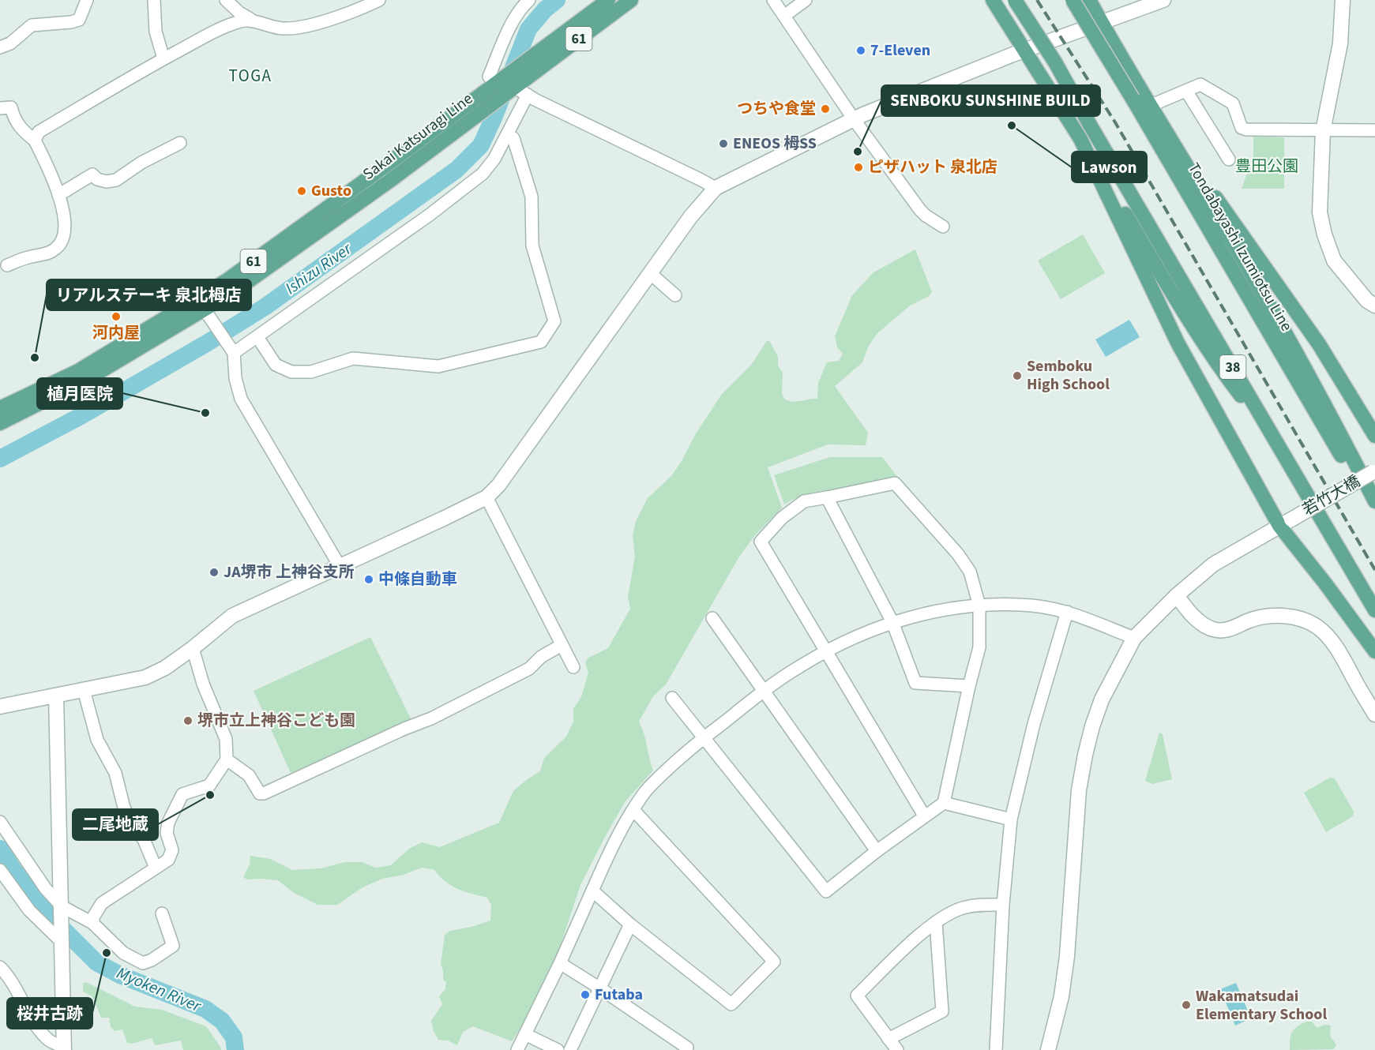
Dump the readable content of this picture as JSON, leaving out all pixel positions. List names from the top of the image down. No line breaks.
{"streets":{"main road":["61","Sakai Katsuragi Line","Tondabayashi Izumiotsu Line","38"],"street":["若竹大橋"]},"districts":["TOGA"],"water":["Ishizu River","Myoken River"],"parks":["豊田公園"],"places":["7-Eleven","つちや食堂","Lawson","ENEOS 栂SS","SENBOKU SUNSHINE BUILD","ピザハット 泉北店","Gusto","河内屋","リアルステーキ 泉北栂店","Semboku High School","植月医院","JA堺市 上神谷支所","中條自動車","堺市立上神谷こども園","二尾地蔵","桜井古跡","Futaba","Wakamatsudai Elementary School"]}
